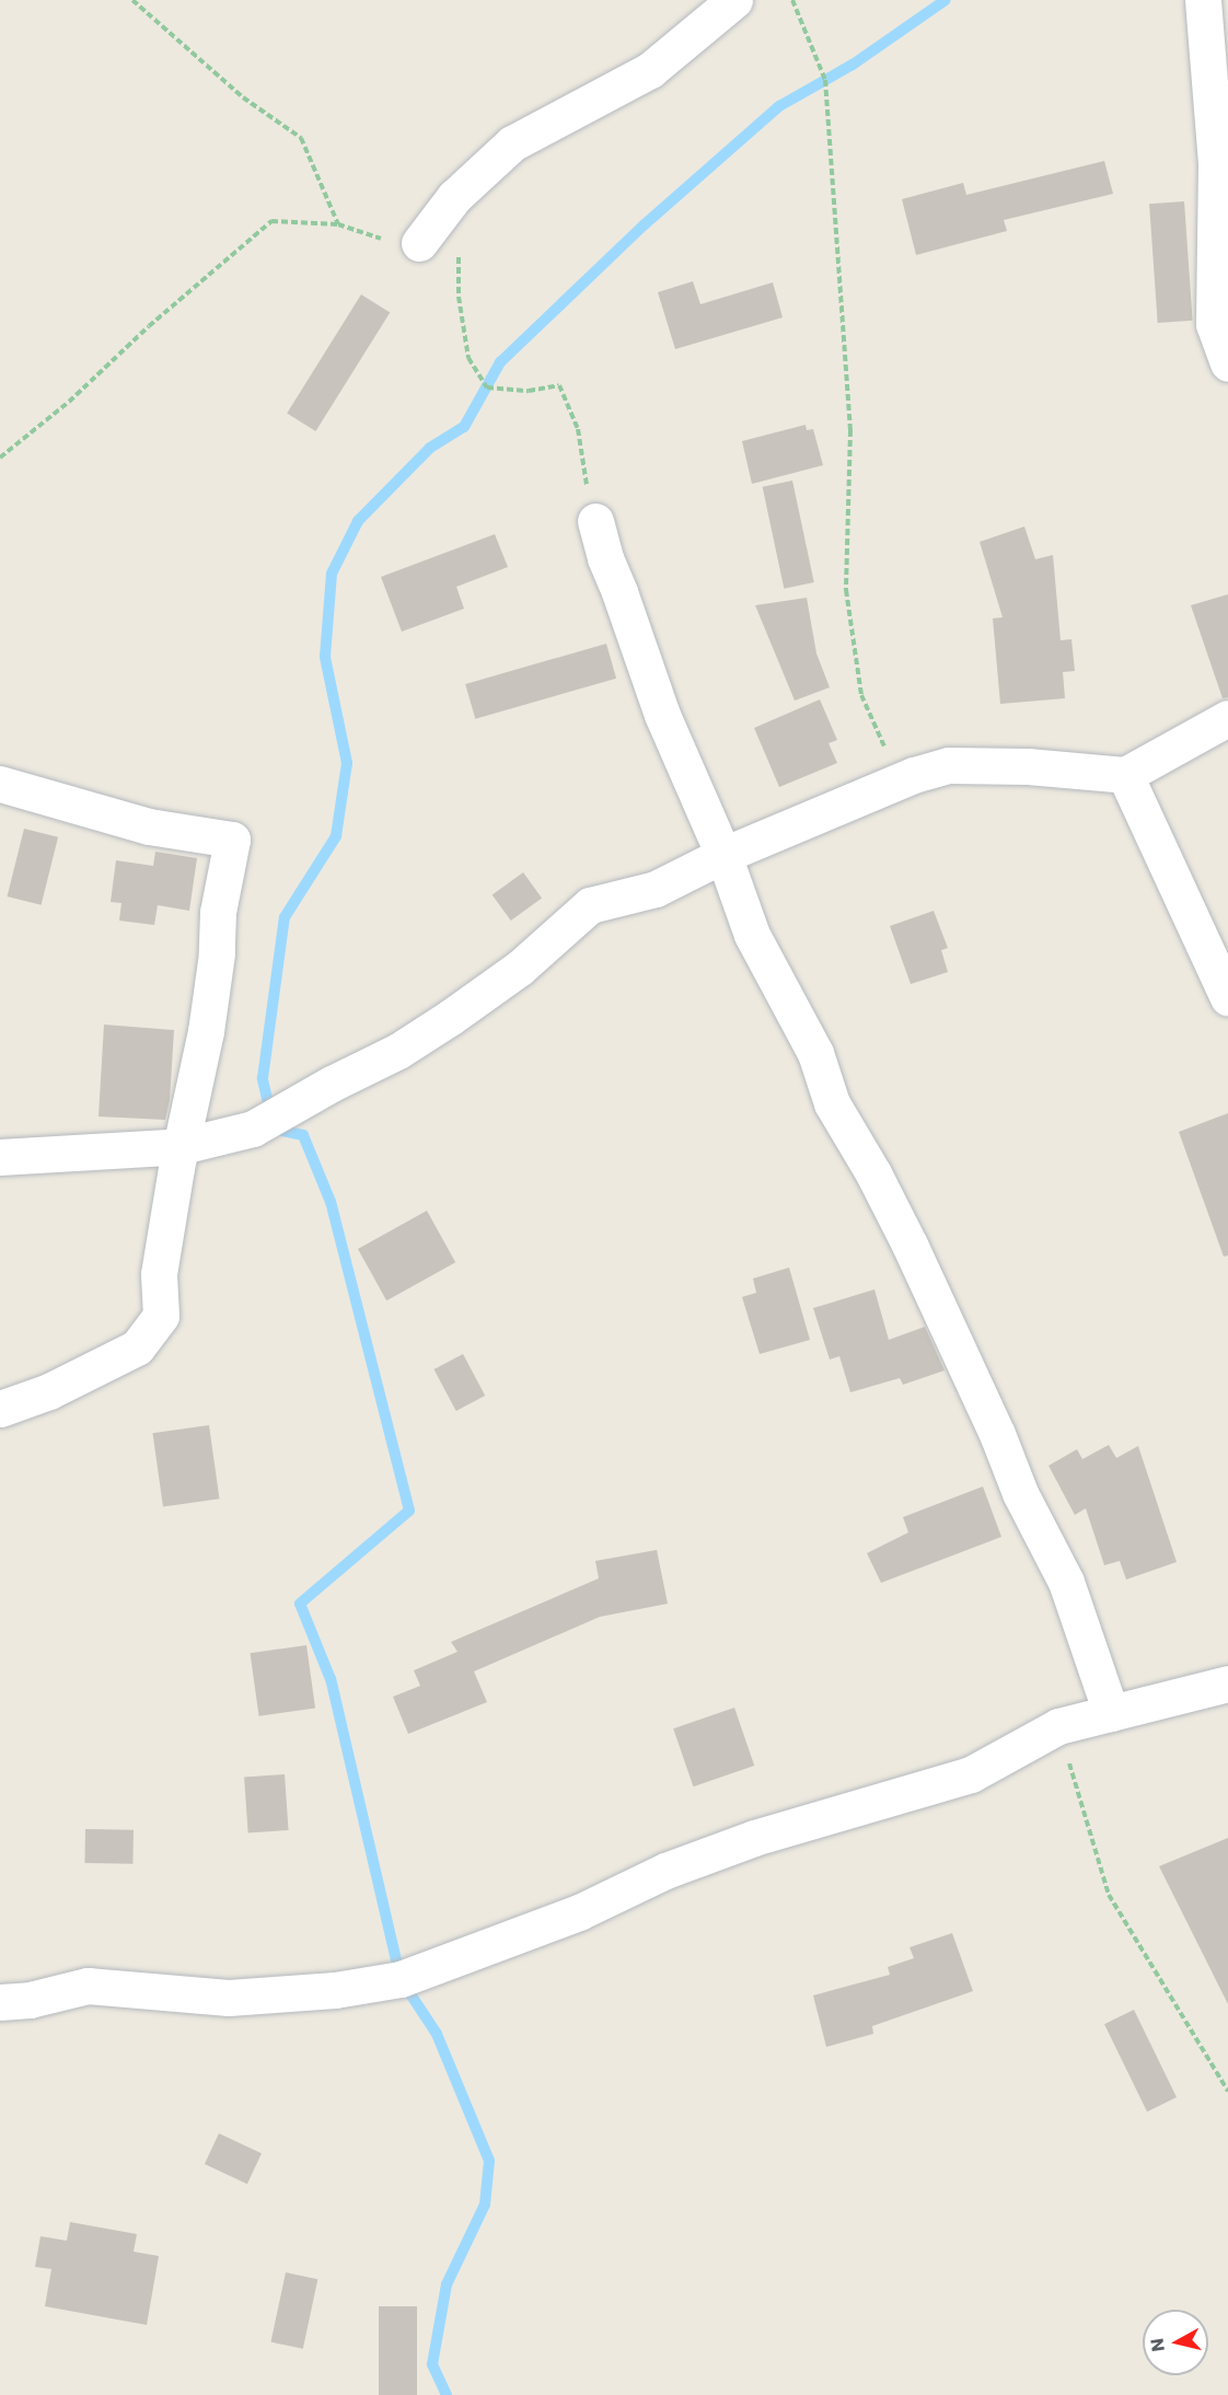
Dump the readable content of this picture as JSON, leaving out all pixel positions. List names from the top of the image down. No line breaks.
{"north":"left"}
